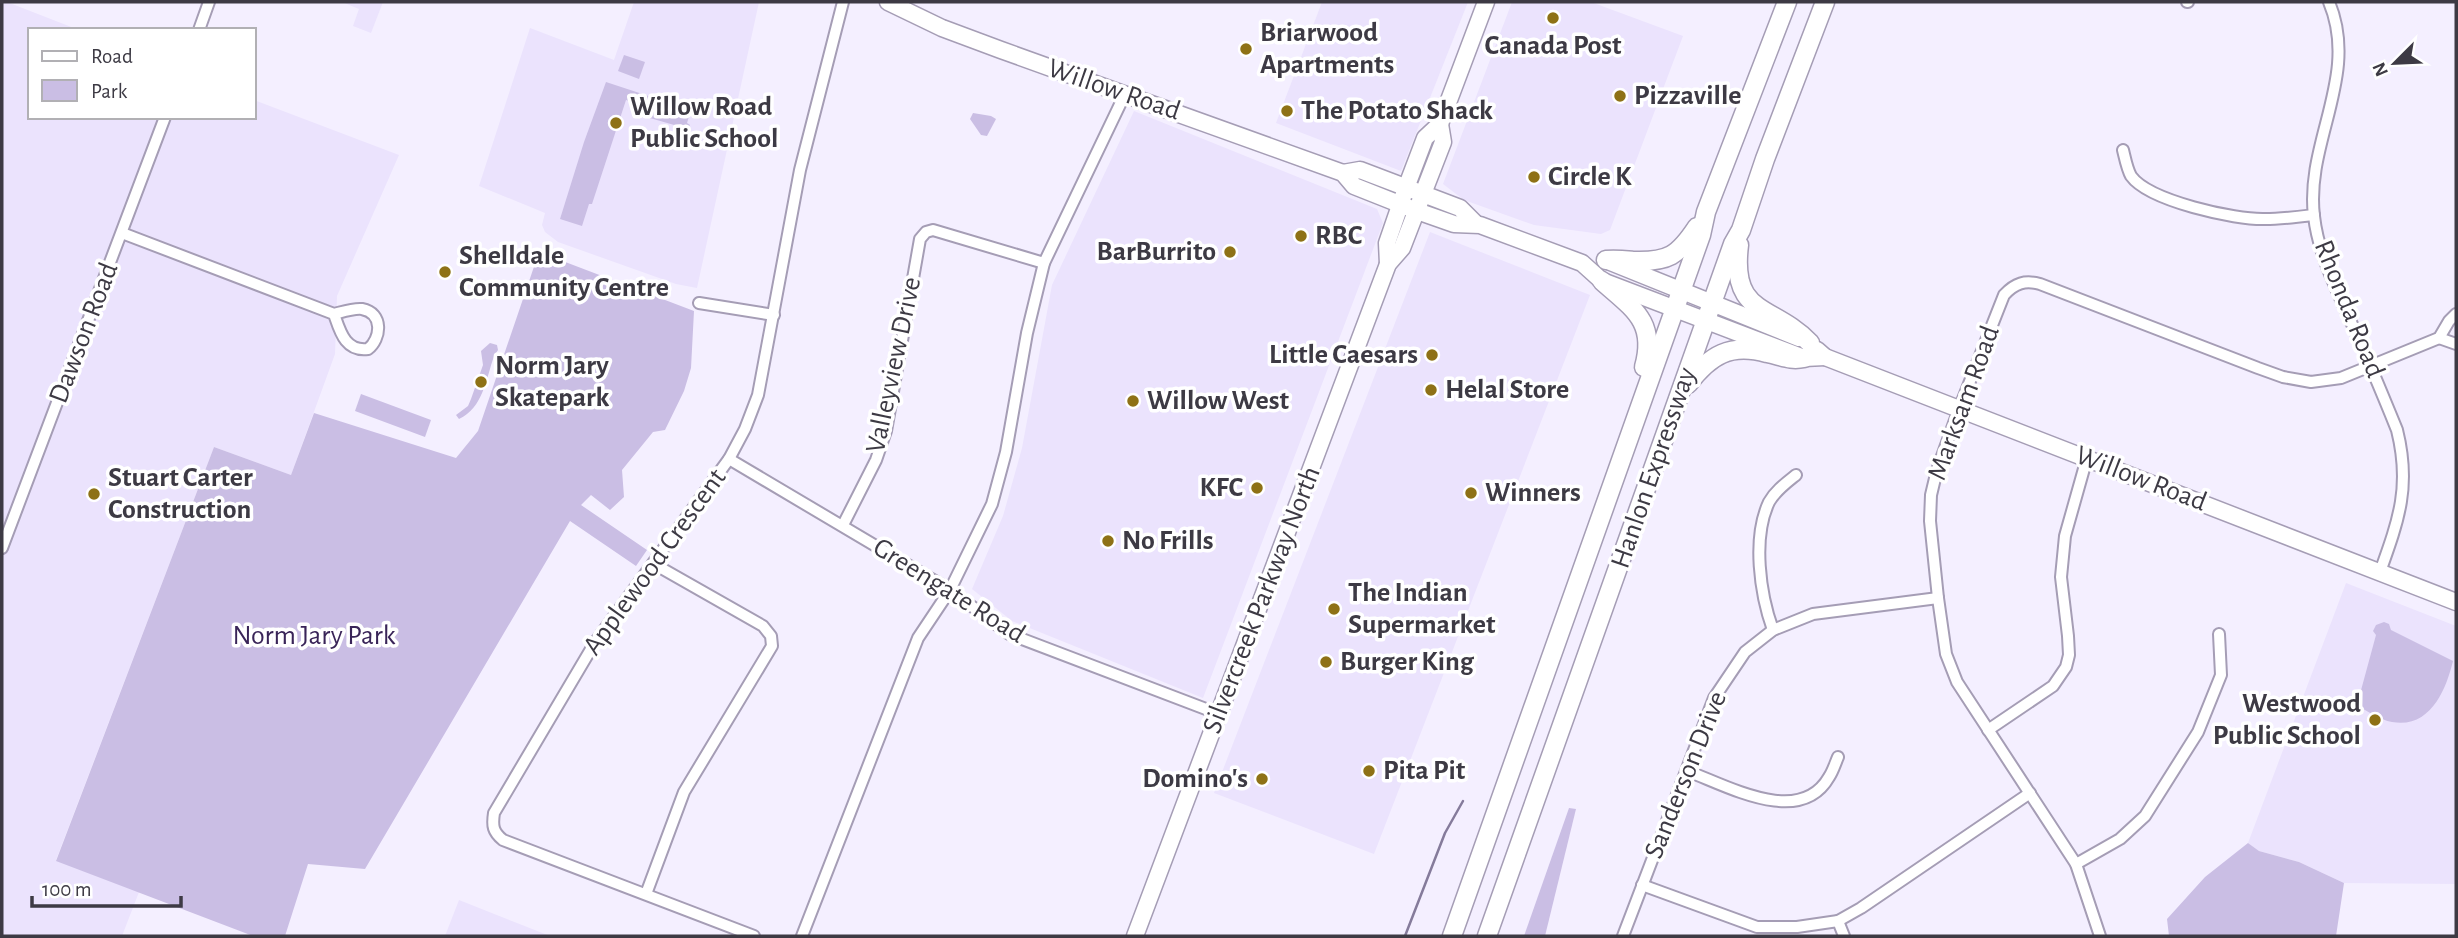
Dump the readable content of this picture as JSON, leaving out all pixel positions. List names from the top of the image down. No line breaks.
{"streets":{"highway":["Hanlon Expressway"],"main road":["Willow Road","Silvercreek Parkway North"],"street":["Rhonda Road","Dawson Road","Valleyview Drive","Marksam Road","Applewood Crescent","Greengate Road","Sanderson Drive"]},"crossings":[["Willow Road","Rhonda Road"],["Willow Road","Marksam Road"],["Willow Road","Hanlon Expressway"],["Willow Road","Silvercreek Parkway North"],["Rhonda Road","Marksam Road"],["Valleyview Drive","Greengate Road"],["Marksam Road","Sanderson Drive"],["Applewood Crescent","Greengate Road"],["Greengate Road","Silvercreek Parkway North"]],"parks":["Norm Jary Park"],"places":["Canada Post","Briarwood Apartments","Pizzaville","The Potato Shack","Willow Road Public School","Circle K","RBC","BarBurrito","Shelldale Community Centre","Little Caesars","Norm Jary Skatepark","Helal Store","Willow West","KFC","Winners","Stuart Carter Construction","No Frills","The Indian Supermarket","Burger King","Westwood Public School","Pita Pit","Domino's"],"legend":["Road","Park"],"scale_bar":"100 m","north":"bottom left"}
